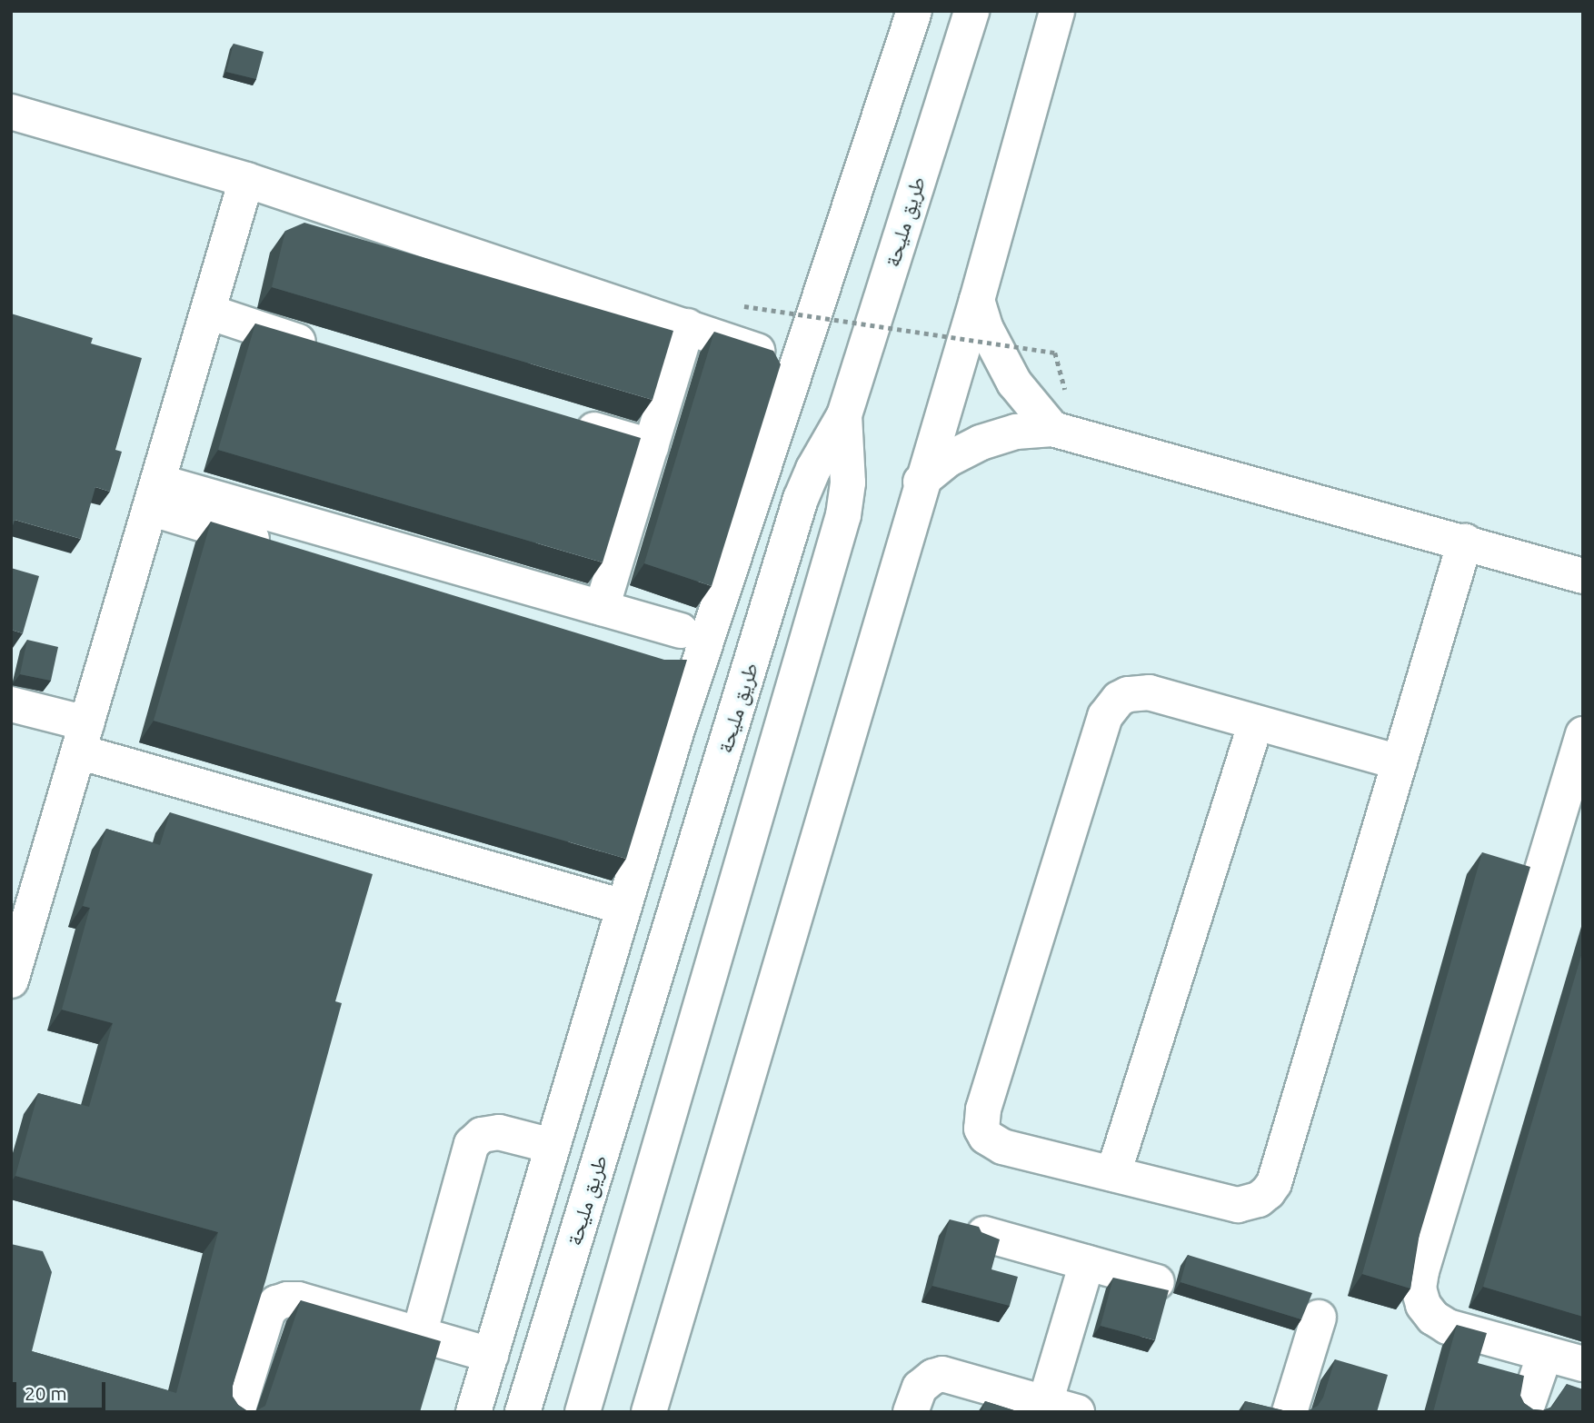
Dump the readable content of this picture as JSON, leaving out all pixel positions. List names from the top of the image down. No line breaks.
{"streets":{"main road":["طريق مليحة"]},"scale_bar":"20 m"}
